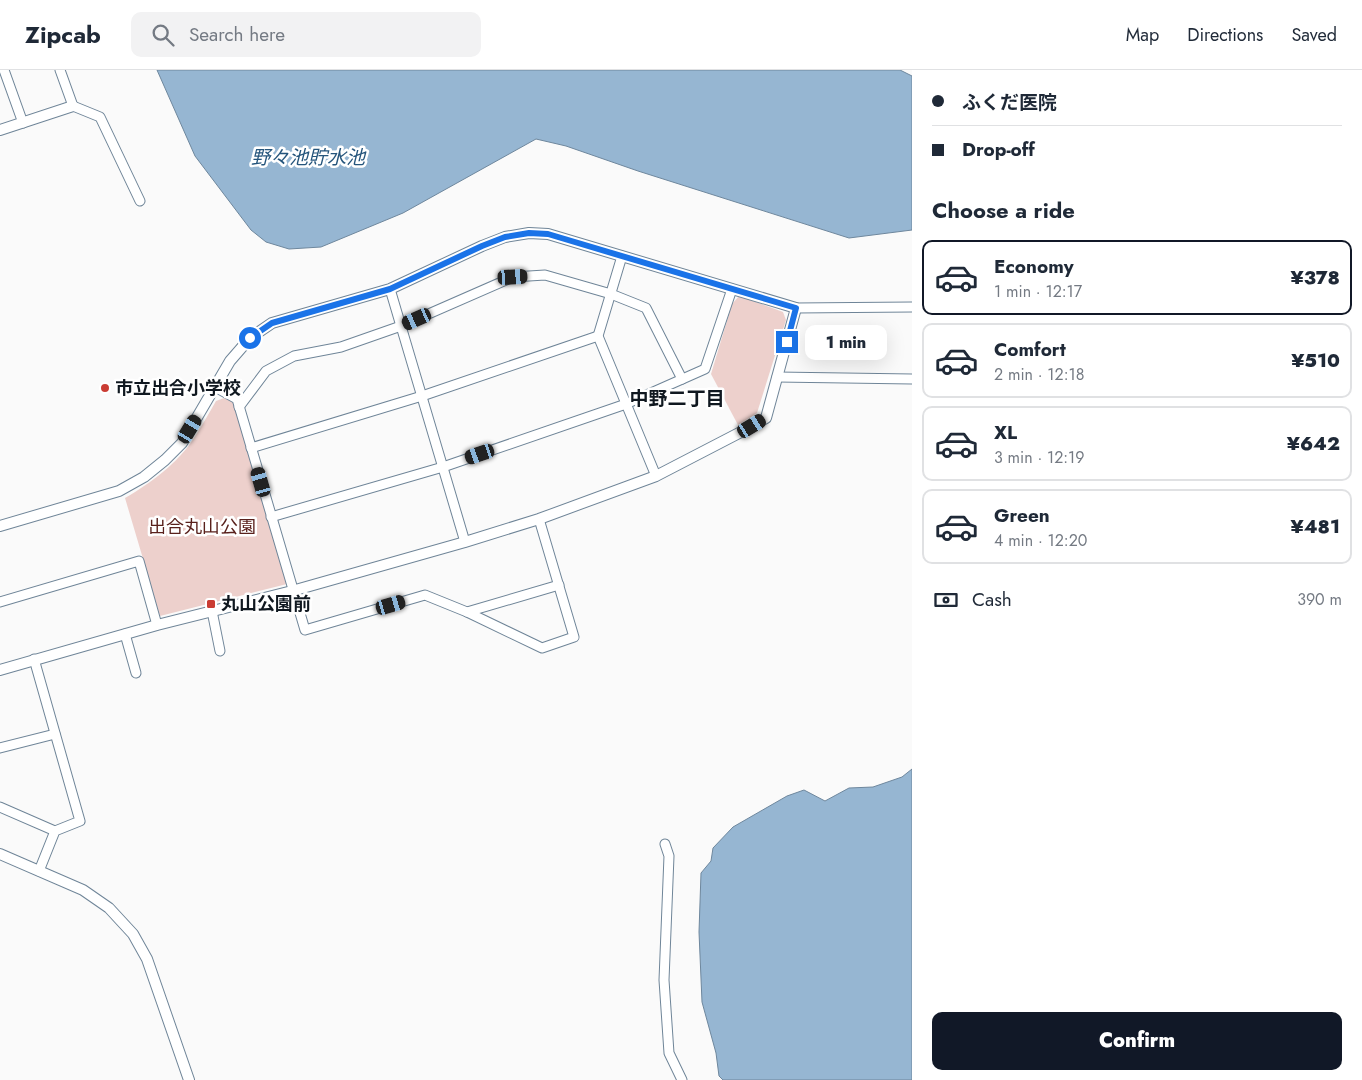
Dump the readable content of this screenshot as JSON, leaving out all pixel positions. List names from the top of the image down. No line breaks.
{"districts":["中野二丁目"],"water":["野々池貯水池"],"parks":["出合丸山公園"],"places":{"other":["市立出合小学校"],"transit":["丸山公園前"]},"page":{"header":"Zipcab","search":"Search here","nav":["Map","Directions","Saved"],"banner":["ふくだ医院","Drop-off"],"heading":"Choose a ride","list":[{"name":"Economy","note":"1 min · 12:17","value":"¥378"},{"name":"Comfort","note":"2 min · 12:18","value":"¥510"},{"name":"XL","note":"3 min · 12:19","value":"¥642"},{"name":"Green","note":"4 min · 12:20","value":"¥481"}],"bubble":"1 min","pay":["Cash","390 m"],"buttons":"Confirm"}}
